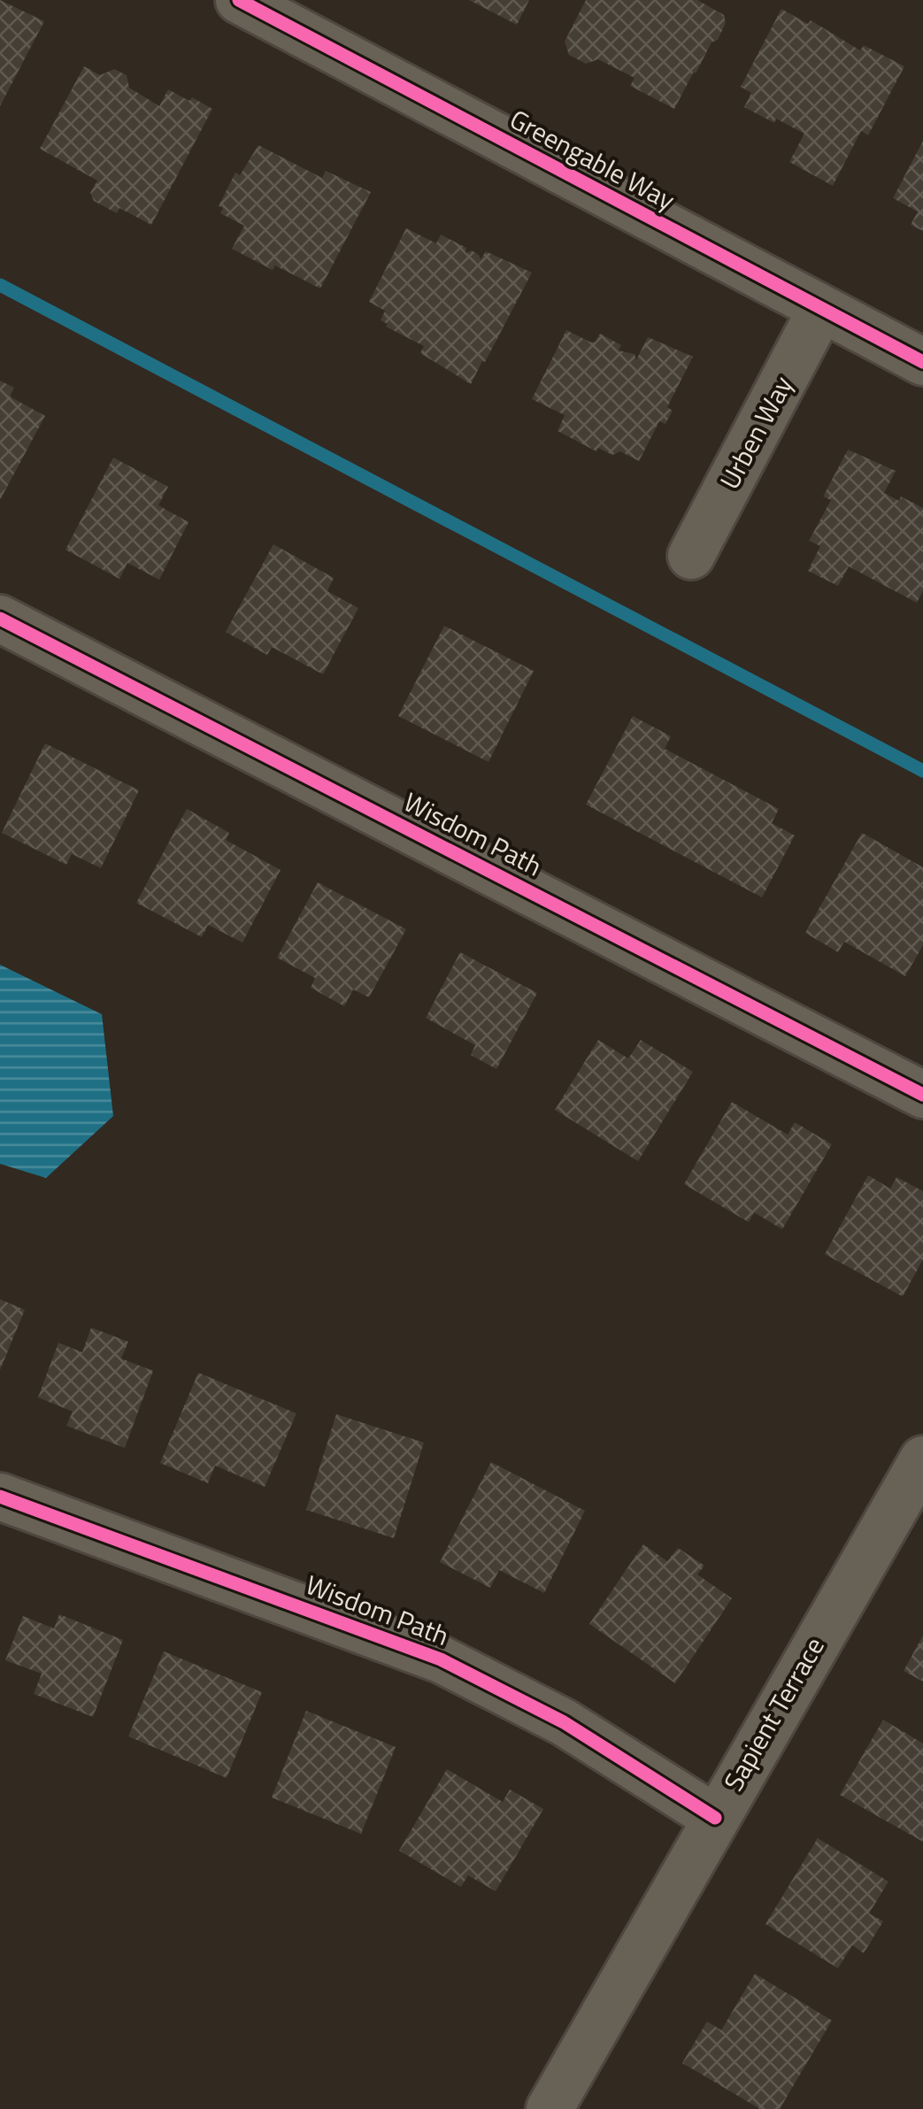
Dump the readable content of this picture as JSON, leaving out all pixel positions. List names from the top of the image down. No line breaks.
{"streets":{"street":["Greengable Way","Urben Way","Wisdom Path","Sapient Terrace"]},"crossings":[["Greengable Way","Urben Way"],["Wisdom Path","Sapient Terrace"]]}
